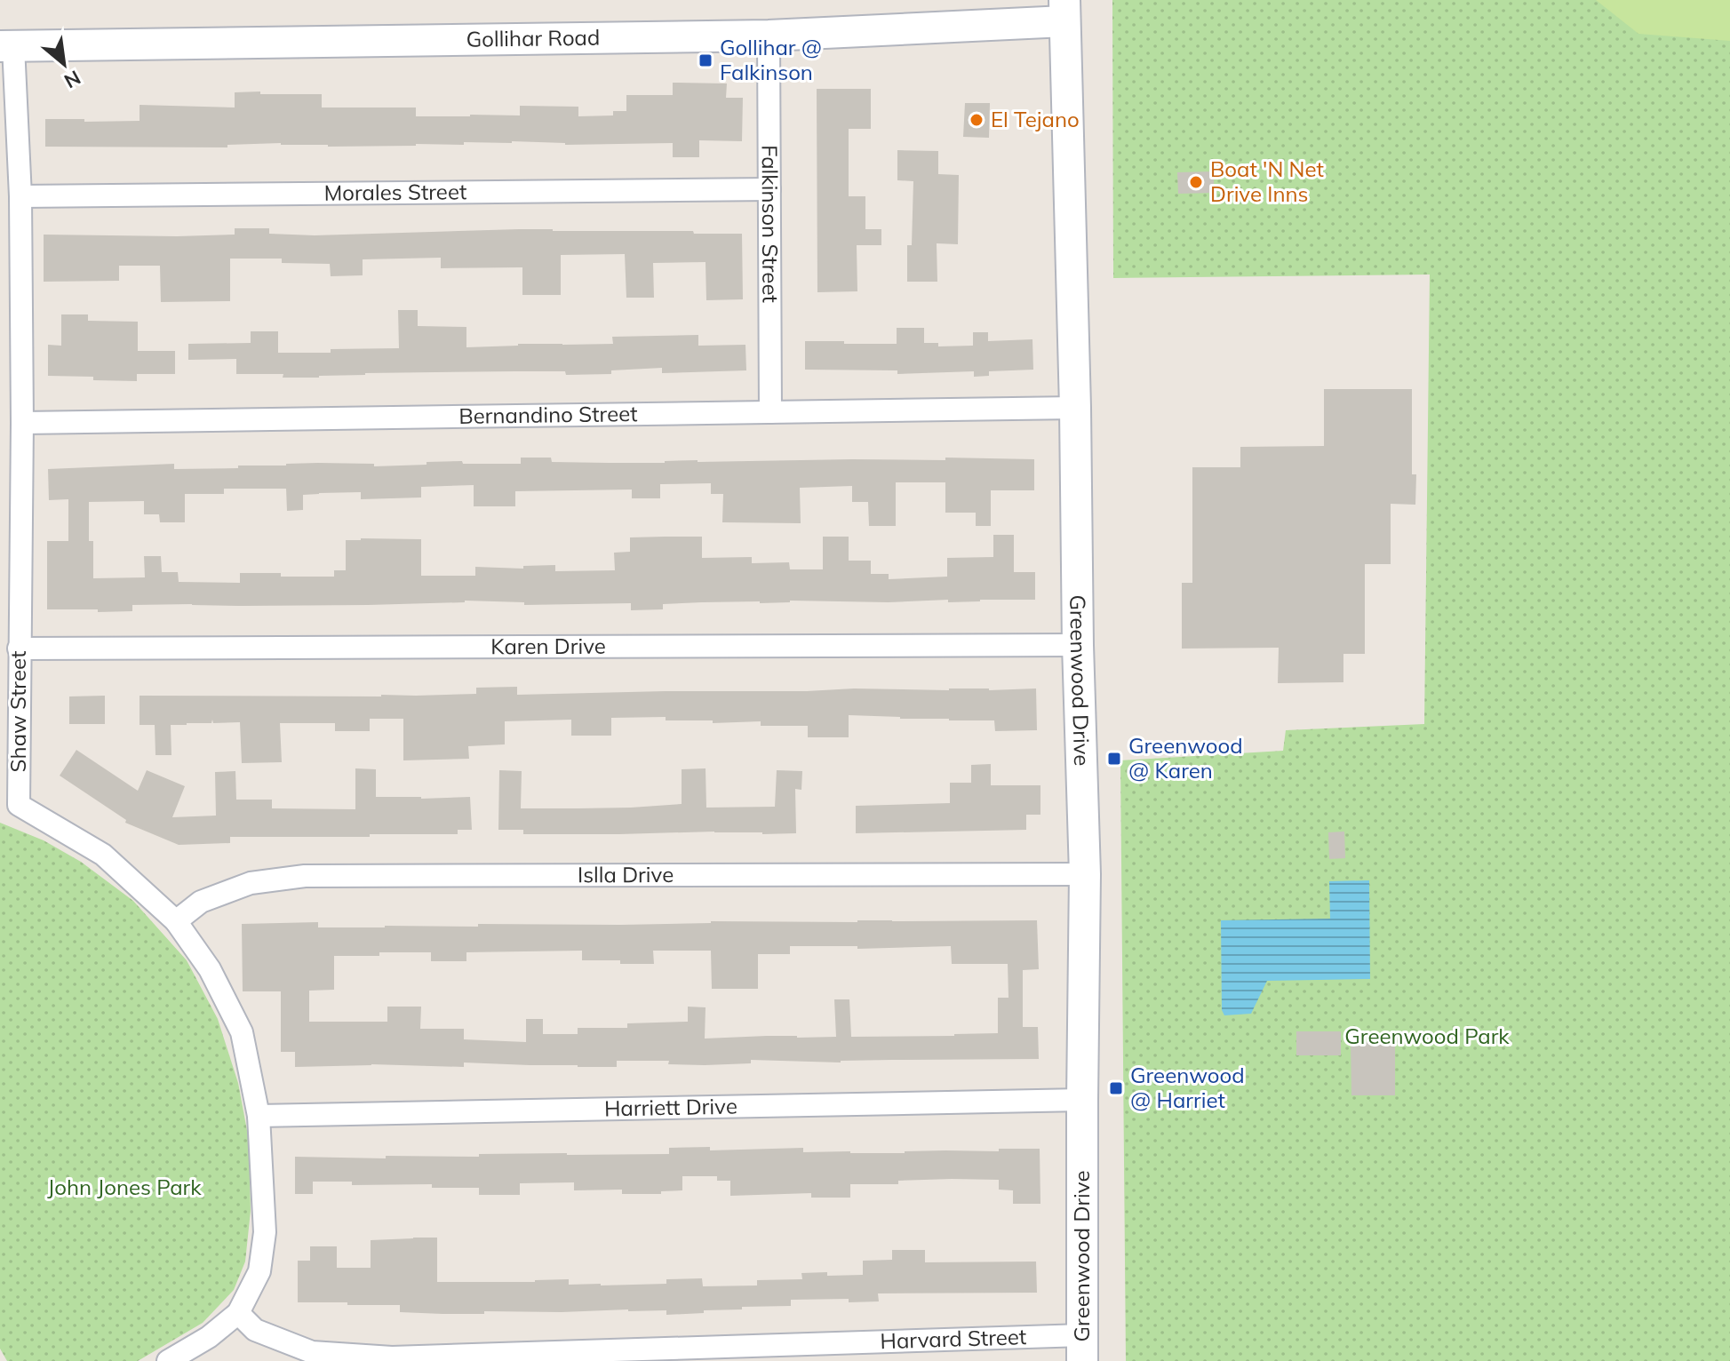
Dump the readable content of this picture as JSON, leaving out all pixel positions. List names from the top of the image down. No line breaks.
{"streets":{"main road":["Gollihar Road","Greenwood Drive"],"street":["Morales Street","Falkinson Street","Bernandino Street","Karen Drive","Shaw Street","Islla Drive","Harriett Drive","Harvard Street"]},"crossings":[["Gollihar Road","Falkinson Street"],["Gollihar Road","Greenwood Drive"],["Gollihar Road","Shaw Street"],["Morales Street","Falkinson Street"],["Morales Street","Shaw Street"],["Falkinson Street","Bernandino Street"],["Bernandino Street","Greenwood Drive"],["Bernandino Street","Shaw Street"],["Karen Drive","Greenwood Drive"],["Karen Drive","Shaw Street"],["Greenwood Drive","Islla Drive"],["Greenwood Drive","Harriett Drive"],["Greenwood Drive","Harvard Street"],["Shaw Street","Islla Drive"],["Shaw Street","Harriett Drive"],["Shaw Street","Harvard Street"]],"parks":["Greenwood Park","John Jones Park"],"places":{"transit":["Gollihar @ Falkinson","Greenwood @ Karen","Greenwood @ Harriet"],"other":["El Tejano","Boat 'N Net Drive Inns"]},"north":"bottom right"}
